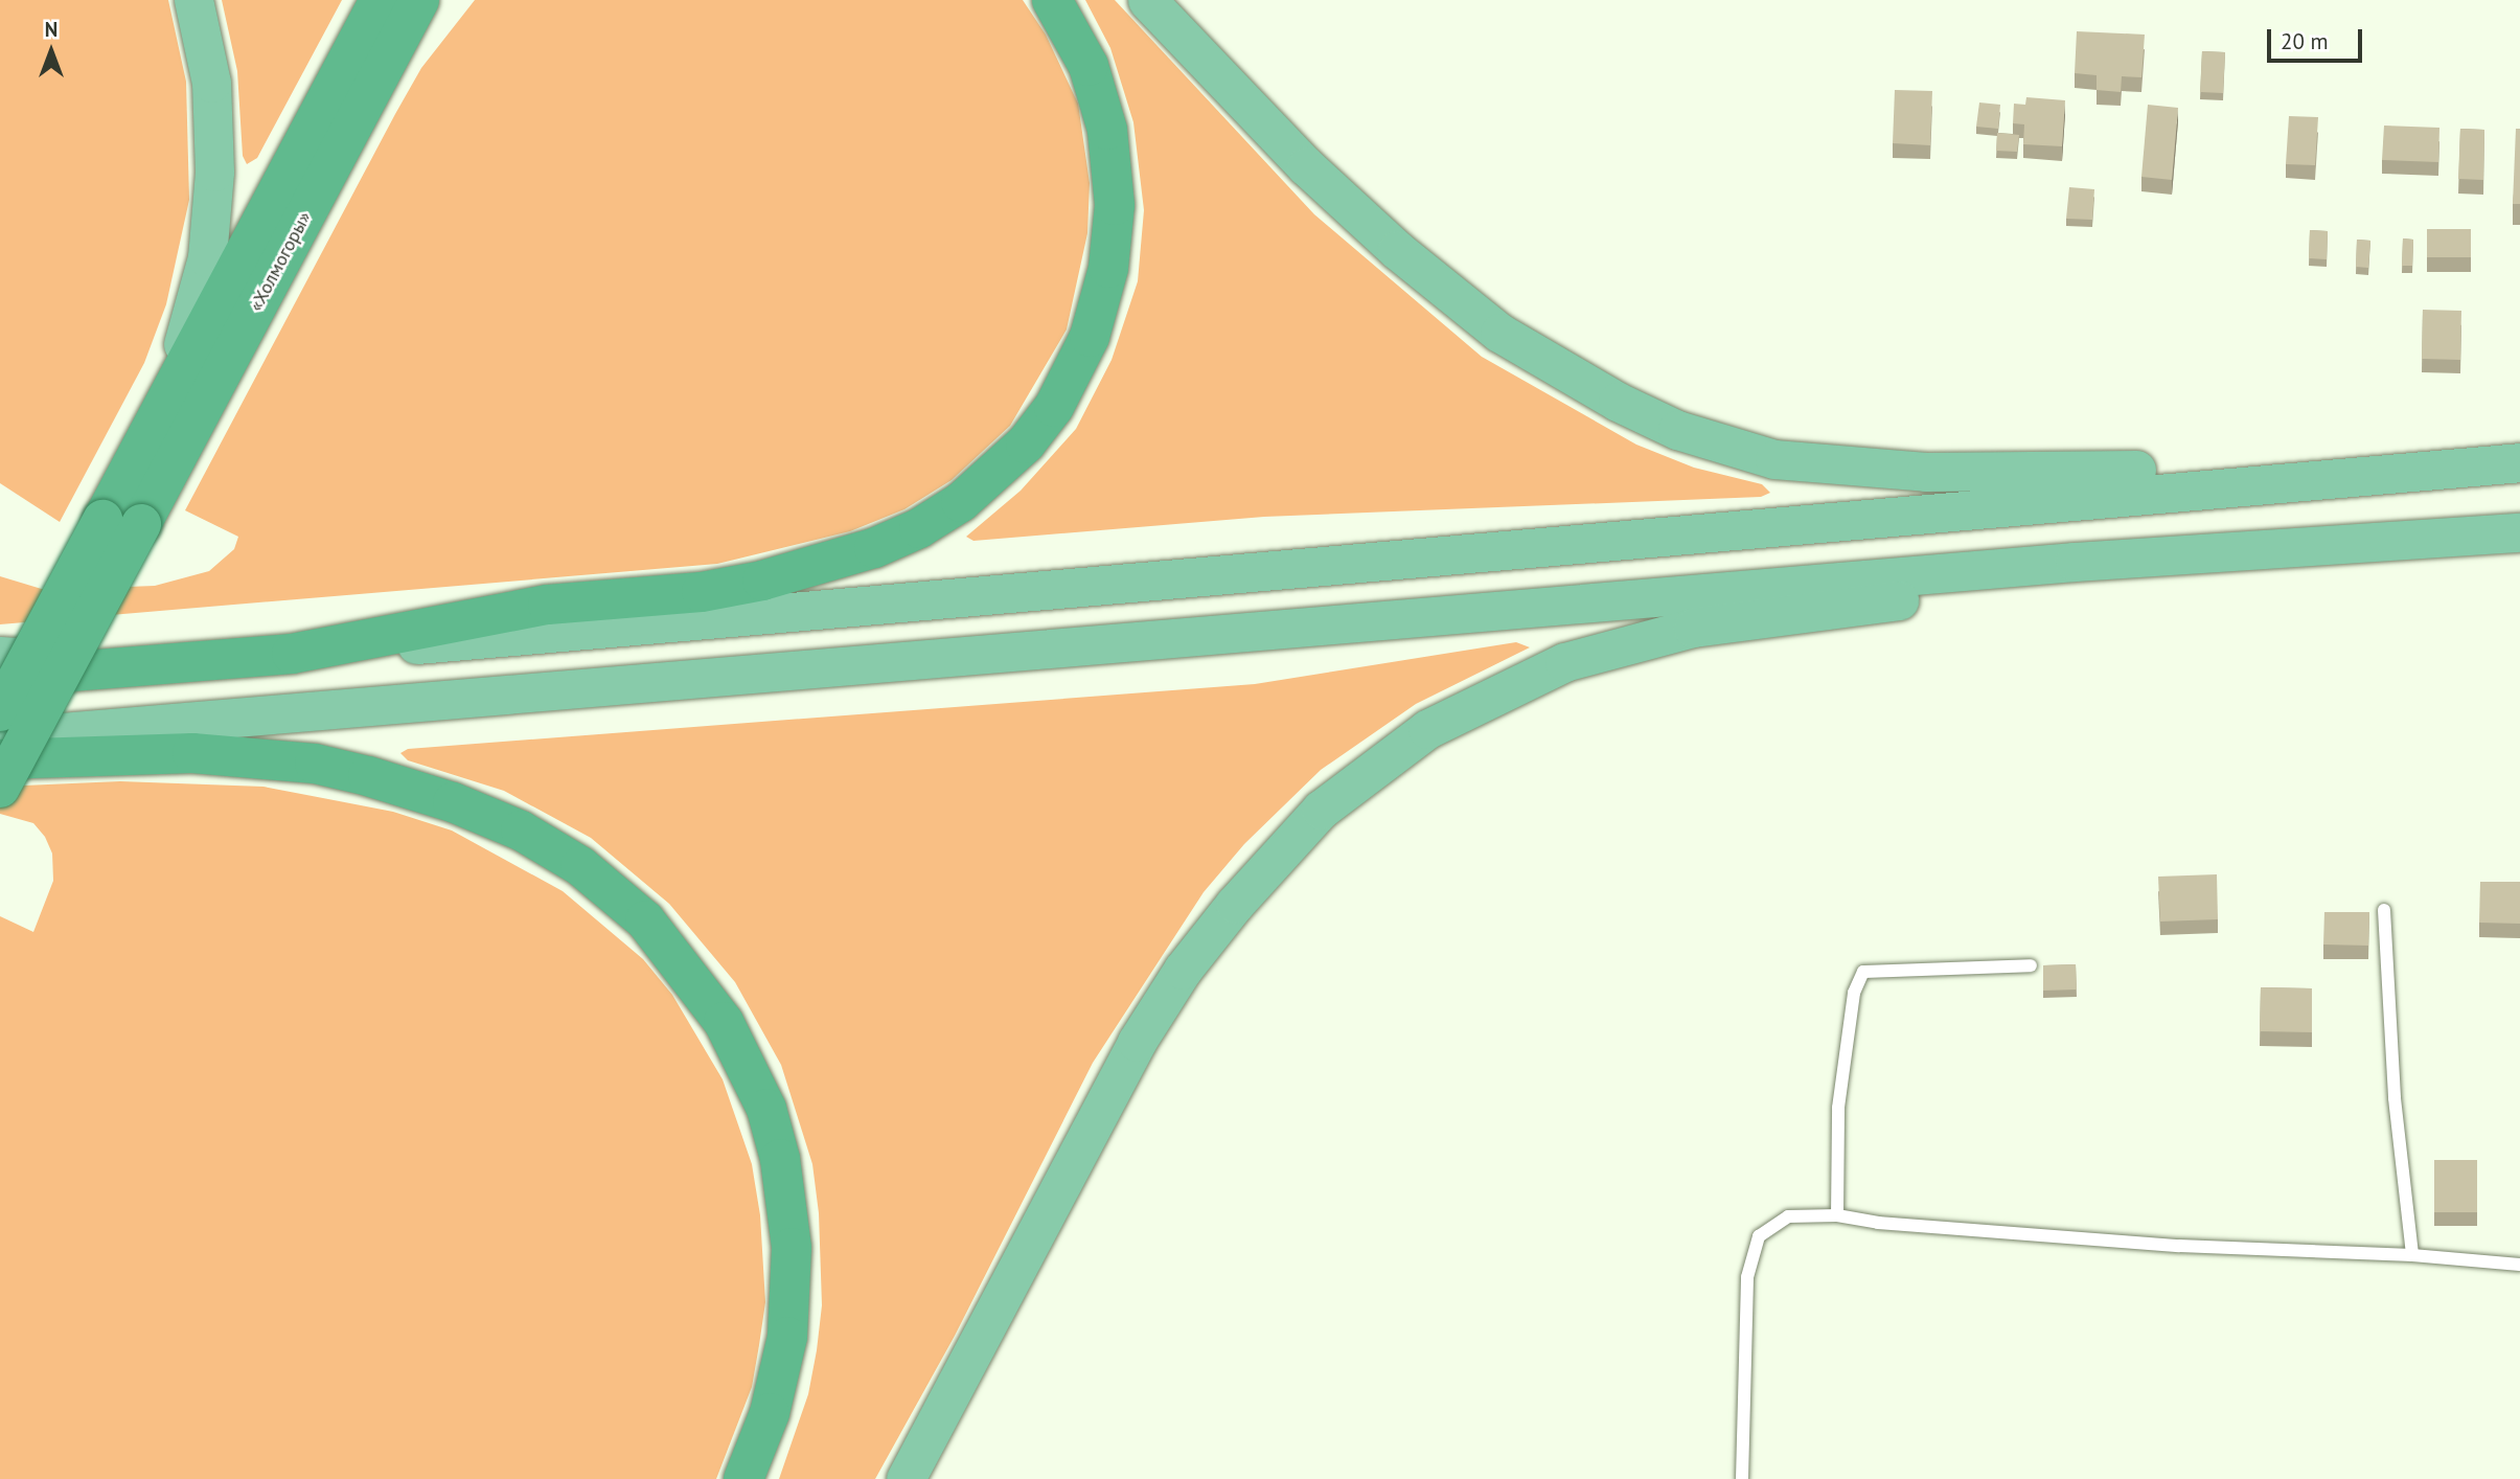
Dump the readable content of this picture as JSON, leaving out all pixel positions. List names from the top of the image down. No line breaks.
{"streets":{"highway":["«Холмогоры»"]},"scale_bar":"20 m","north":"top"}
